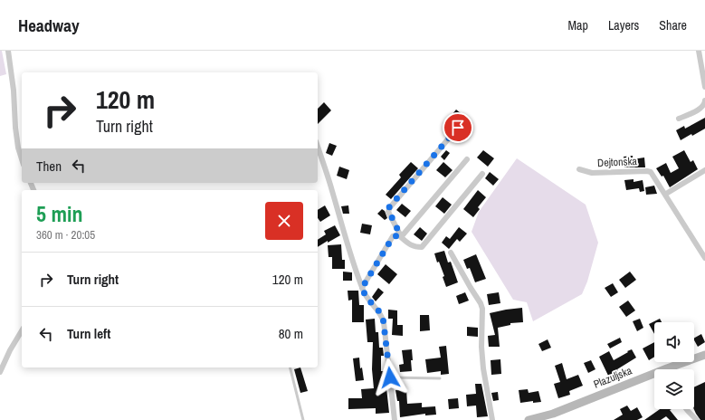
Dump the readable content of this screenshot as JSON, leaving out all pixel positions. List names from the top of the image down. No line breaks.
{"streets":{"main road":["Plazuljska"],"street":["Dejtonska"]},"page":{"header":"Headway","nav":["Map","Layers","Share"],"turn":["120 m","Turn right"],"then":"Then","heading":["5 min","360 m · 20:05"],"list":[{"name":"Turn right","value":"120 m"},{"name":"Turn left","value":"80 m"}]}}
